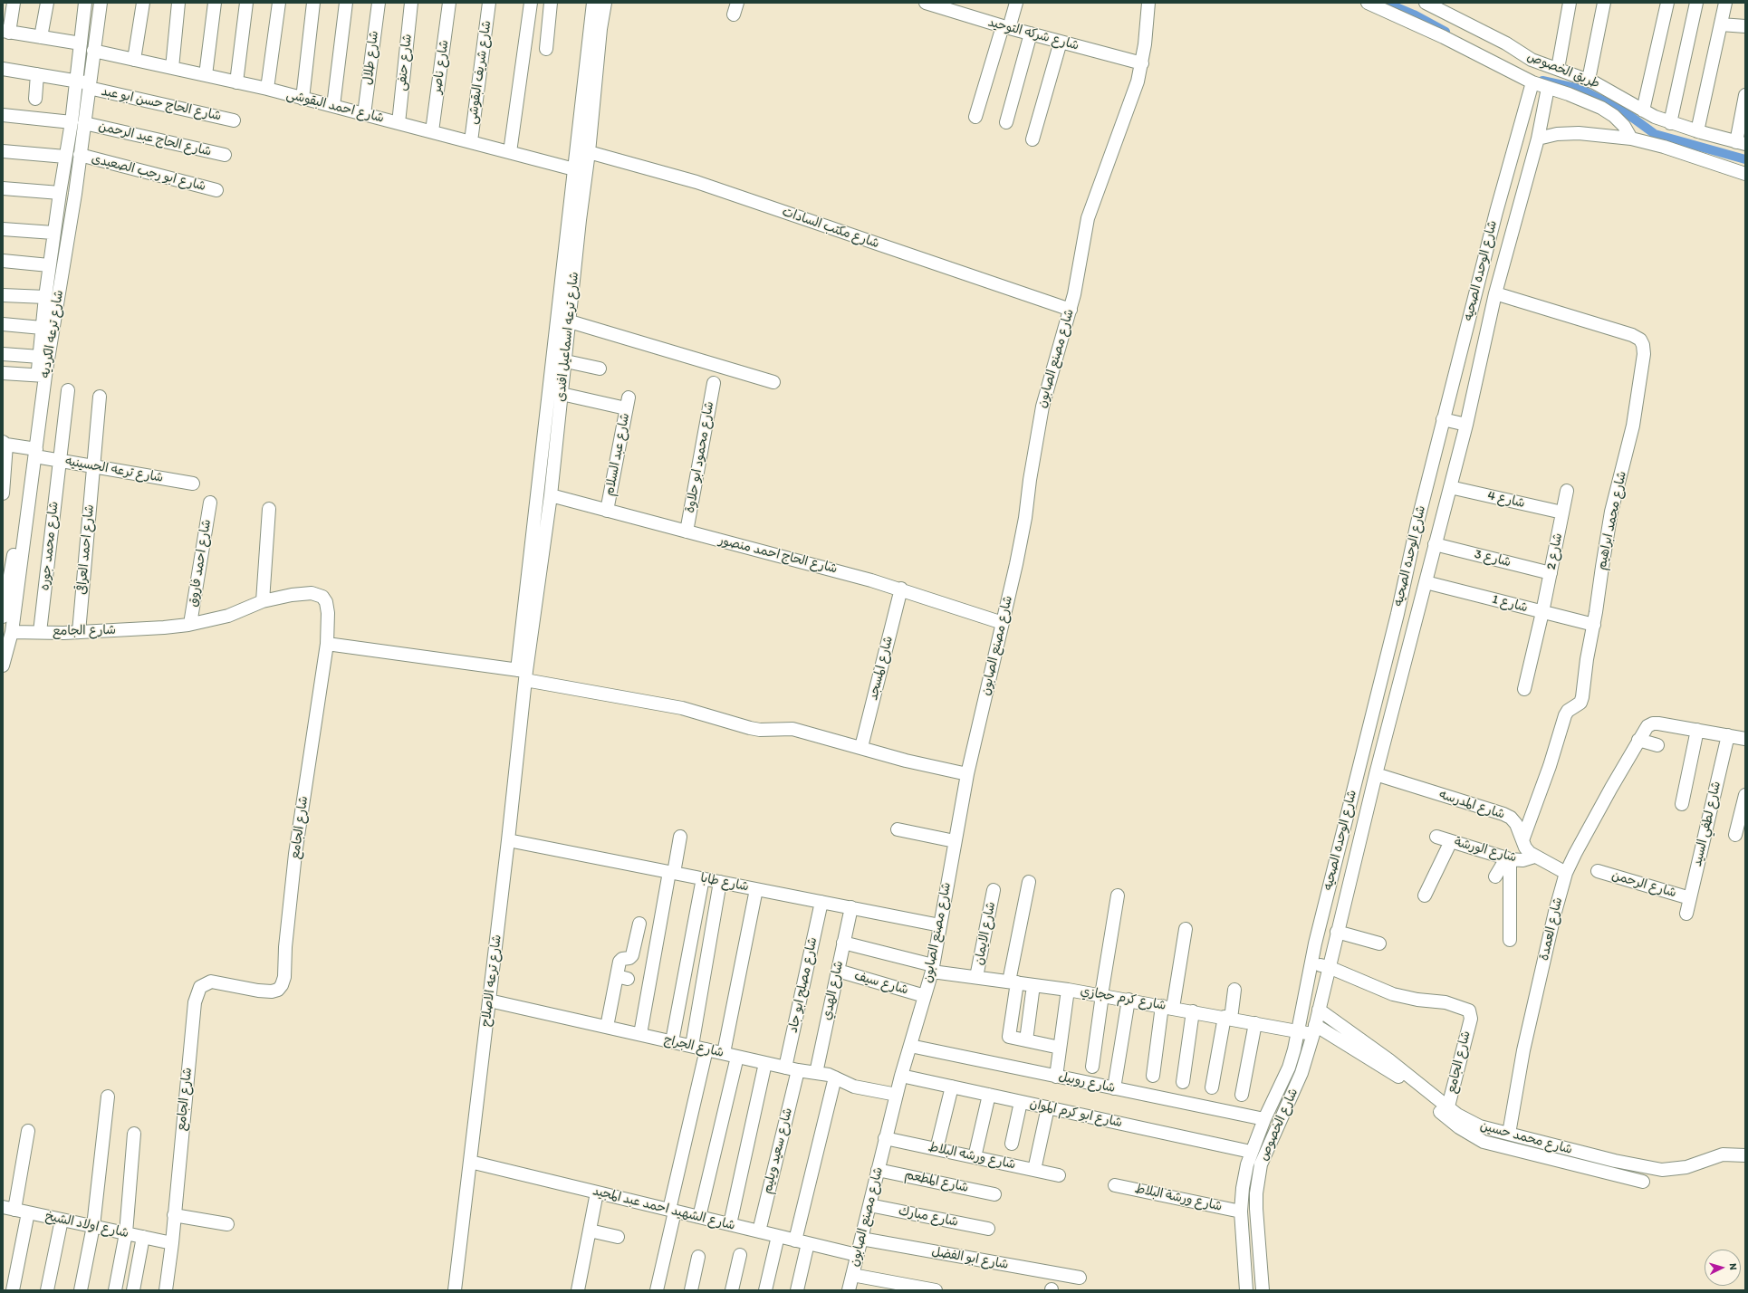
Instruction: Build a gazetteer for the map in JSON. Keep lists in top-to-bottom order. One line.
{"streets":{"street":["شارع شركه التوحيد","شارع طلال","شارع حنفى","شارع ناصر","طريق الخصوص","شارع شريف البقوشى","شارع الحاج حسن ابو عبد","شارع احمد البقوشى","شارع الحاج عبد الرحمن","شارع ابو رجب الصعيدى","شارع مكتب السادات","شارع الوحده الصحيه","شارع ترعه الكرديه","شارع ترعه اسماعيل افندى","شارع مصنع الصابون","شارع عبد السلام","شارع محمود ابو حلاوة","شارع ترعه الحسينيه","شارع 4","شارع محمد ابراهيم","شارع محمد جوره","شارع احمد العراقى","شارع 2","شارع الحاج احمد منصور","شارع 3","شارع احمد فاروق","شارع 1","شارع الجامع","شارع المسجد","شارع المدرسه","شارع لطفي السيد","شارع الورشة","شارع طابا","شارع الرحمن","شارع العمدة","شارع الايمان","شارع ترعه الاصلاح","شارع سيف","شارع مصلح ابو جاد","شارع الهدي","شارع كرم حجازي","شارع الجراج","شارع روبيل","شارع ابو كرم الموان","شارع الخصوص","شارع محمد حسين","شارع سعيد ويليم","شارع ورشه البلاط","شارع المطعم","شارع ورشة البلاط","شارع الشهيد احمد عبد المجيد","شارع مبارك","شارع اولاد الشيخ","شارع ابو الفضل"]},"crossings":[["شارع شركه التوحيد","شارع مصنع الصابون"],["شارع طلال","شارع احمد البقوشى"],["شارع حنفى","شارع احمد البقوشى"],["شارع ناصر","شارع احمد البقوشى"],["شارع شريف البقوشى","شارع احمد البقوشى"],["شارع الحاج حسن ابو عبد","شارع ترعه الكرديه"],["شارع احمد البقوشى","شارع ترعه الكرديه"],["شارع احمد البقوشى","شارع ترعه اسماعيل افندى"],["شارع الحاج عبد الرحمن","شارع ترعه الكرديه"],["شارع ابو رجب الصعيدى","شارع ترعه الكرديه"],["شارع مكتب السادات","شارع ترعه اسماعيل افندى"],["شارع مكتب السادات","شارع مصنع الصابون"],["شارع الوحده الصحيه","شارع 4"],["شارع الوحده الصحيه","شارع محمد ابراهيم"],["شارع الوحده الصحيه","شارع 3"],["شارع الوحده الصحيه","شارع 1"],["شارع الوحده الصحيه","شارع الجامع"],["شارع الوحده الصحيه","شارع المدرسه"],["شارع الوحده الصحيه","شارع كرم حجازي"],["شارع الوحده الصحيه","شارع الخصوص"],["شارع الوحده الصحيه","شارع محمد حسين"],["شارع ترعه الكرديه","شارع ترعه الحسينيه"],["شارع ترعه الكرديه","شارع الجامع"],["شارع ترعه اسماعيل افندى","شارع عبد السلام"],["شارع ترعه اسماعيل افندى","شارع الحاج احمد منصور"],["شارع ترعه اسماعيل افندى","شارع ترعه الاصلاح"],["شارع مصنع الصابون","شارع الحاج احمد منصور"],["شارع مصنع الصابون","شارع طابا"],["شارع مصنع الصابون","شارع سيف"],["شارع مصنع الصابون","شارع كرم حجازي"],["شارع مصنع الصابون","شارع الجراج"],["شارع مصنع الصابون","شارع روبيل"],["شارع مصنع الصابون","شارع ابو كرم الموان"],["شارع مصنع الصابون","شارع ورشه البلاط"],["شارع مصنع الصابون","شارع المطعم"],["شارع مصنع الصابون","شارع الشهيد احمد عبد المجيد"],["شارع مصنع الصابون","شارع مبارك"],["شارع مصنع الصابون","شارع ابو الفضل"],["شارع عبد السلام","شارع الحاج احمد منصور"],["شارع محمود ابو حلاوة","شارع الحاج احمد منصور"],["شارع ترعه الحسينيه","شارع محمد جوره"],["شارع ترعه الحسينيه","شارع احمد العراقى"],["شارع 4","شارع 2"],["شارع محمد ابراهيم","شارع 1"],["شارع محمد ابراهيم","شارع المدرسه"],["شارع محمد جوره","شارع الجامع"],["شارع احمد العراقى","شارع الجامع"],["شارع 2","شارع 3"],["شارع 2","شارع 1"],["شارع الحاج احمد منصور","شارع المسجد"],["شارع احمد فاروق","شارع الجامع"],["شارع الجامع","شارع محمد حسين"],["شارع الجامع","شارع اولاد الشيخ"],["شارع المدرسه","شارع الورشة"],["شارع المدرسه","شارع العمدة"],["شارع لطفي السيد","شارع الرحمن"],["شارع طابا","شارع ترعه الاصلاح"],["شارع طابا","شارع مصلح ابو جاد"],["شارع طابا","شارع الهدي"],["شارع العمدة","شارع محمد حسين"],["شارع الايمان","شارع كرم حجازي"],["شارع ترعه الاصلاح","شارع الجراج"],["شارع ترعه الاصلاح","شارع الشهيد احمد عبد المجيد"],["شارع سيف","شارع الهدي"],["شارع مصلح ابو جاد","شارع الجراج"],["شارع مصلح ابو جاد","شارع سعيد ويليم"],["شارع الهدي","شارع كرم حجازي"],["شارع الهدي","شارع الجراج"],["شارع كرم حجازي","شارع الخصوص"],["شارع كرم حجازي","شارع محمد حسين"],["شارع الجراج","شارع سعيد ويليم"],["شارع روبيل","شارع الخصوص"],["شارع ابو كرم الموان","شارع الخصوص"],["شارع الخصوص","شارع محمد حسين"],["شارع الخصوص","شارع ورشة البلاط"],["شارع سعيد ويليم","شارع الشهيد احمد عبد المجيد"]],"north":"right"}
